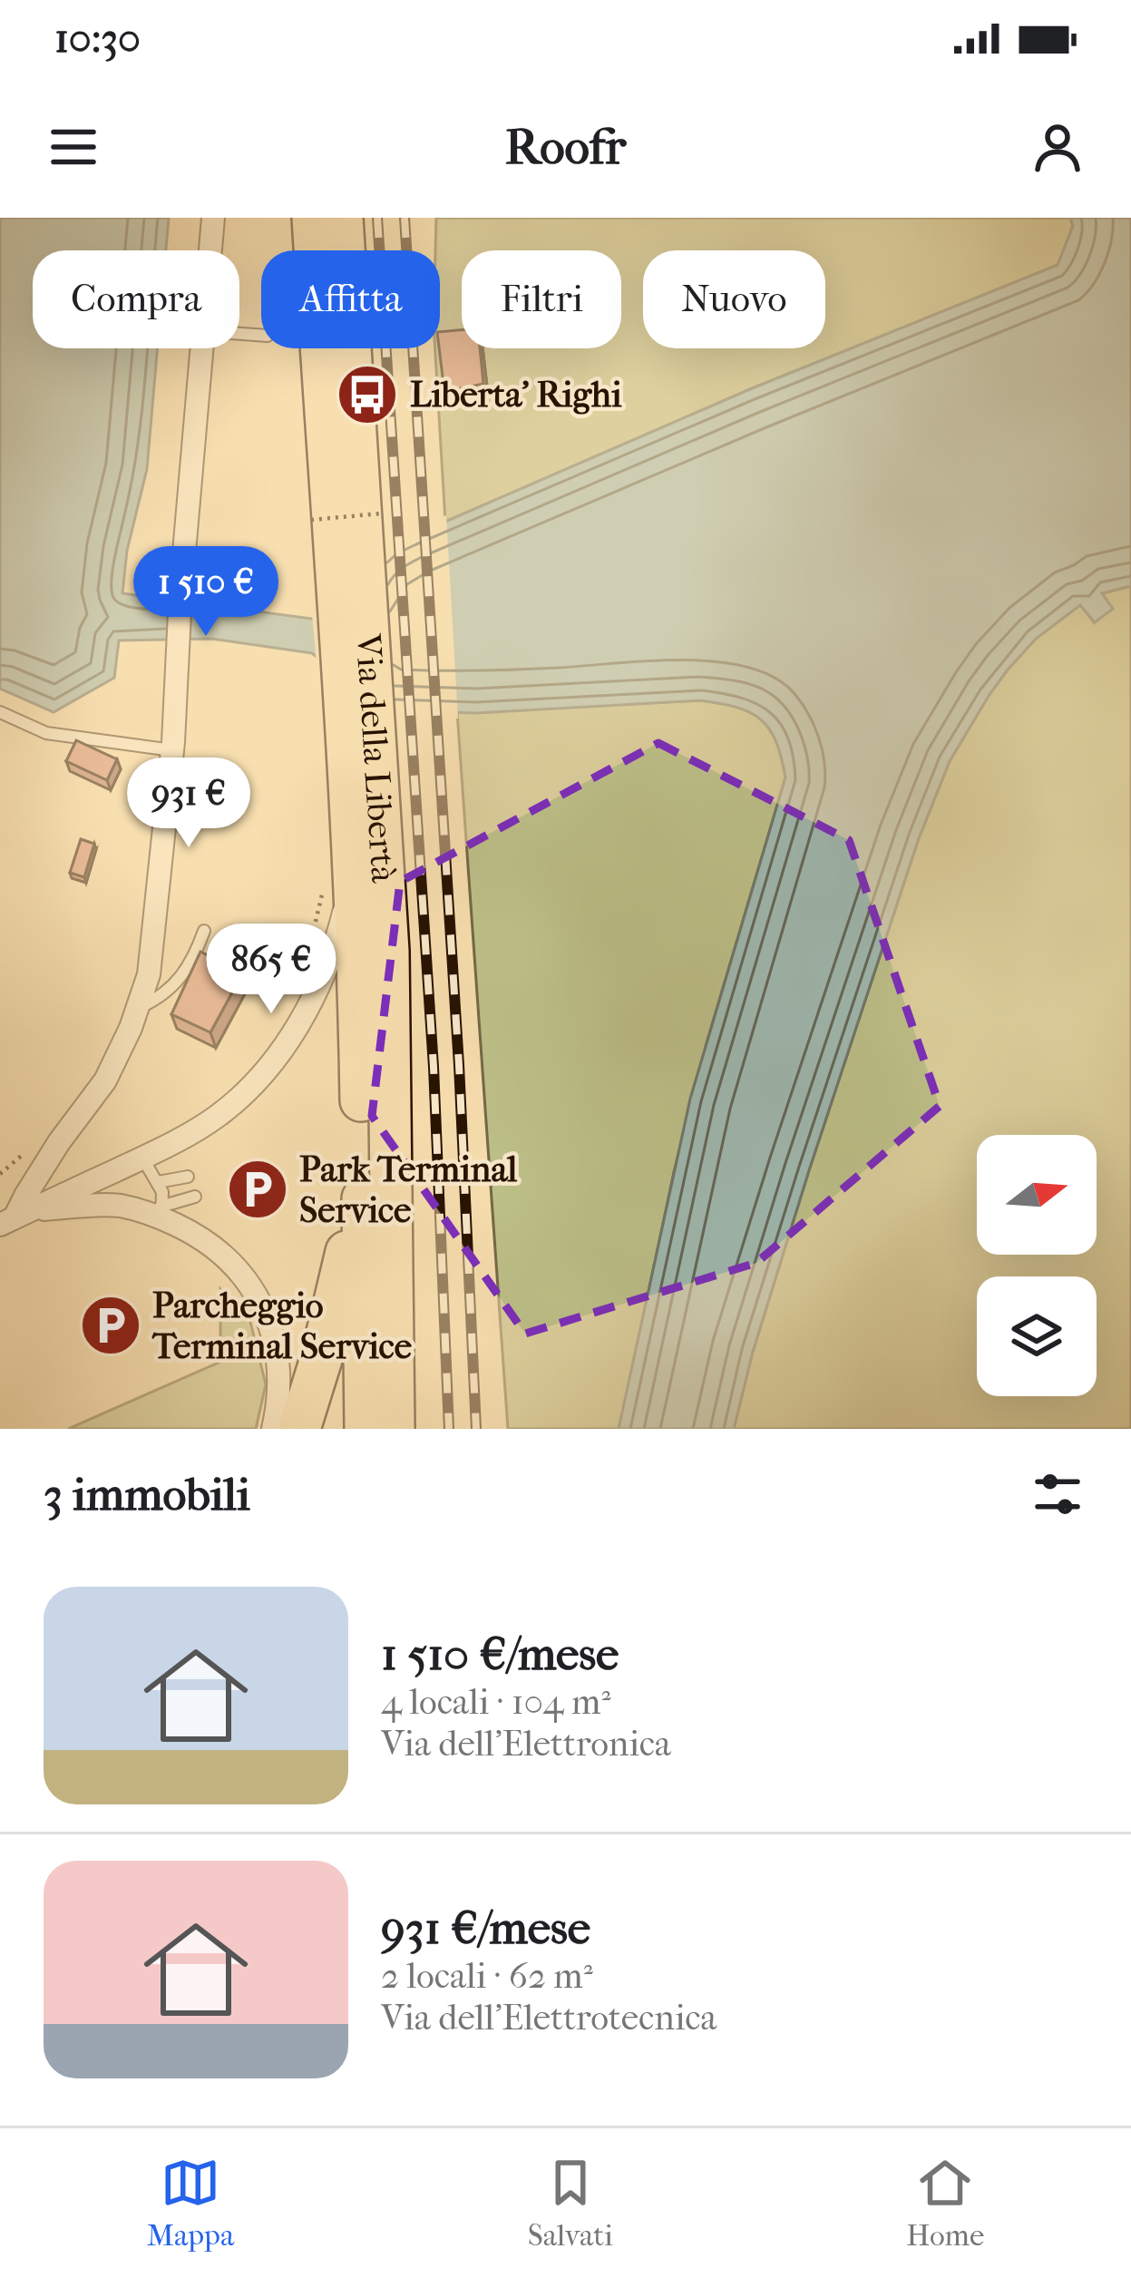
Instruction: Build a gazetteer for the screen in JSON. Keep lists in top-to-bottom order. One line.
{"streets":{"highway":["Via della Libertà"]},"places":{"bus stop":["Liberta' Righi"],"parking":["Park Terminal Service","Parcheggio Terminal Service"]},"north":"right","page":{"status":"10:30","header":"Roofr","chip":["Compra","Affitta","Filtri","Nuovo"],"price":["1 510 €","931 €","865 €"],"heading":"3 immobili","list":[{"name":"1 510 €/mese","note":"4 locali · 104 m² · Via dell'Elettronica"},{"name":"931 €/mese","note":"2 locali · 62 m² · Via dell'Elettrotecnica"}],"tabs":["Mappa","Salvati","Home"]}}
